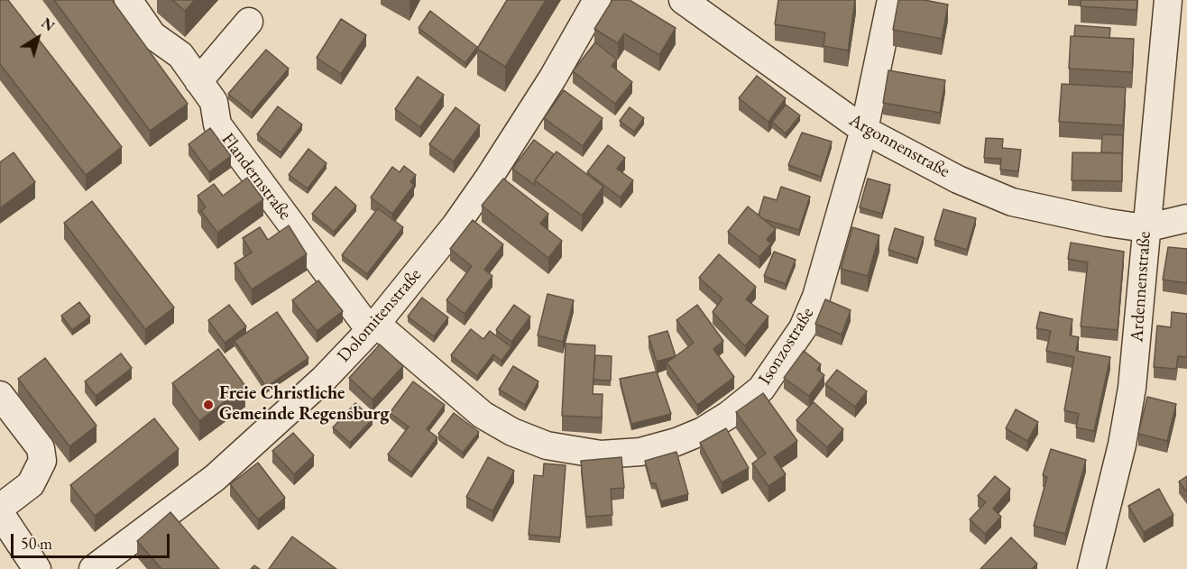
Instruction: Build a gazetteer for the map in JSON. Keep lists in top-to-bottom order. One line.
{"streets":{"street":["Argonnenstraße","Flandernstraße","Ardennenstraße","Dolomitenstraße","Isonzostraße"]},"crossings":[["Argonnenstraße","Ardennenstraße"],["Argonnenstraße","Isonzostraße"],["Flandernstraße","Dolomitenstraße"],["Flandernstraße","Isonzostraße"],["Dolomitenstraße","Isonzostraße"]],"places":["Freie Christliche Gemeinde Regensburg"],"scale_bar":"50 m","north":"top right"}
